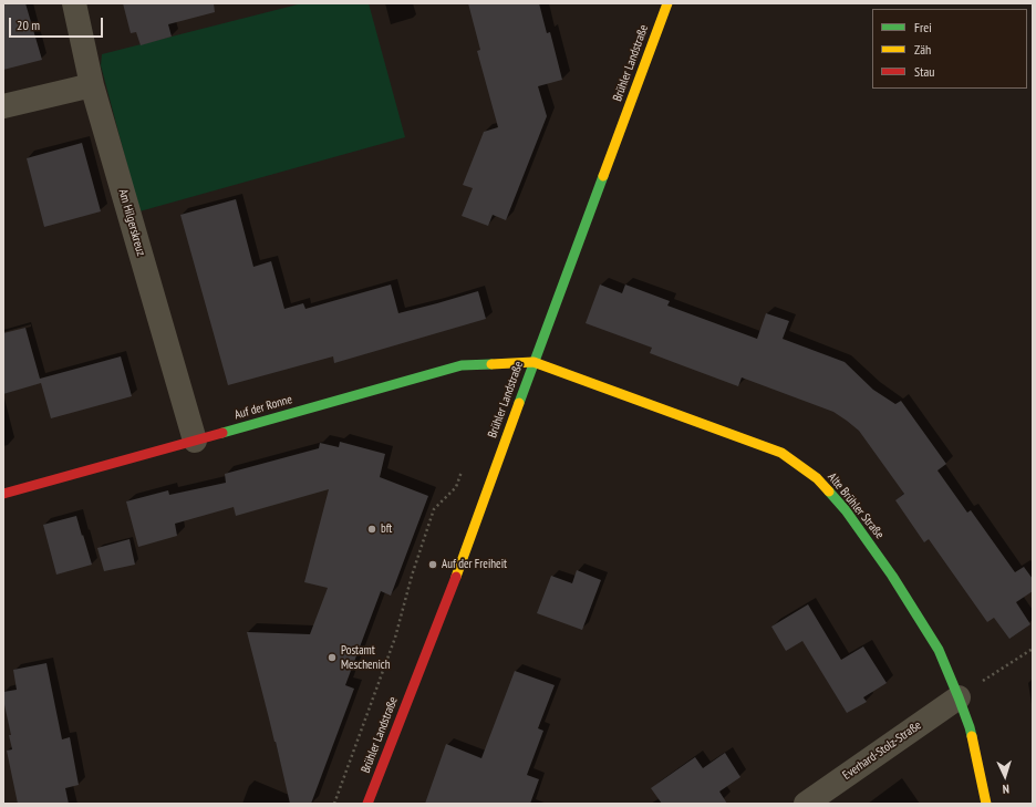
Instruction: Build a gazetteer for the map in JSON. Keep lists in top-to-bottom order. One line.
{"streets":{"street":["Brühler Landstraße","Am Hilgerskreuz","Auf der Ronne","Alte Brühler Straße","Everhard-Stolz-Straße"]},"crossings":[["Brühler Landstraße","Auf der Ronne"],["Brühler Landstraße","Alte Brühler Straße"],["Am Hilgerskreuz","Auf der Ronne"],["Auf der Ronne","Alte Brühler Straße"],["Alte Brühler Straße","Everhard-Stolz-Straße"]],"places":["bft","Auf der Freiheit","Postamt Meschenich"],"legend":["Frei","Zäh","Stau"],"scale_bar":"20 m","north":"bottom"}
